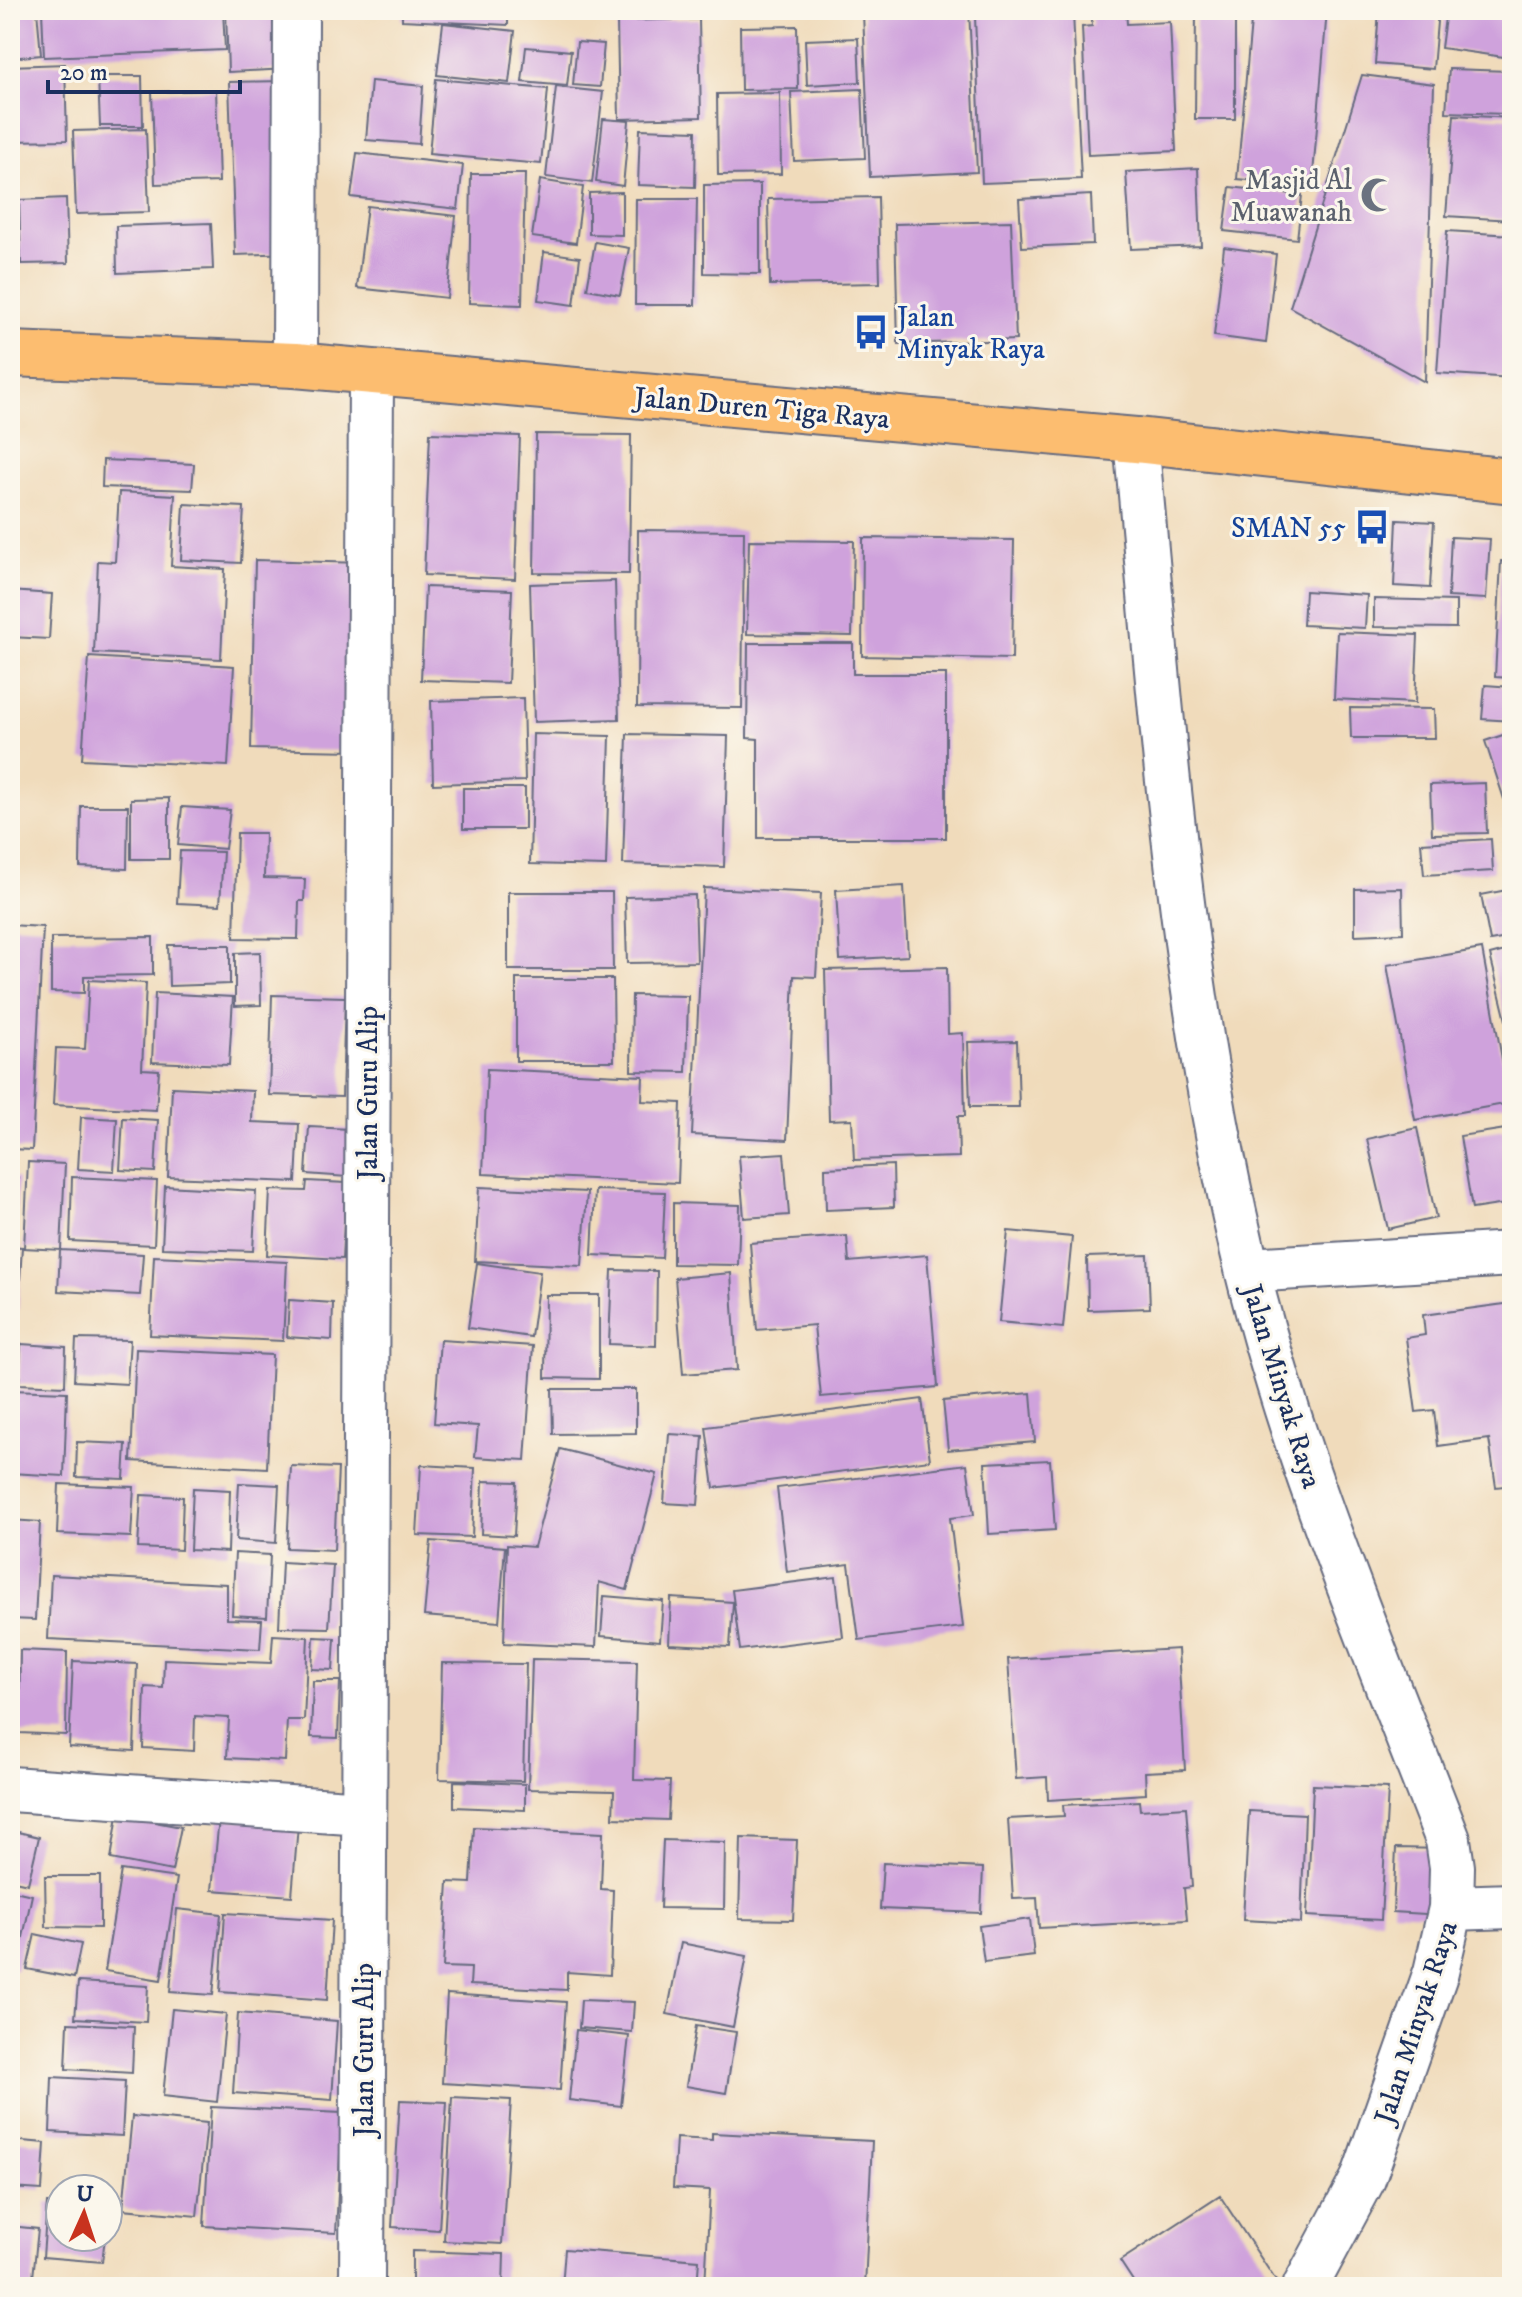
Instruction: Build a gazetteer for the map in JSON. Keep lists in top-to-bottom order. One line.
{"streets":{"main road":["Jalan Duren Tiga Raya"],"street":["Jalan Guru Alip","Jalan Minyak Raya"]},"crossings":[["Jalan Duren Tiga Raya","Jalan Guru Alip"],["Jalan Duren Tiga Raya","Jalan Minyak Raya"]],"places":{"mosque":["Masjid Al Muawanah"],"bus stop":["Jalan Minyak Raya","SMAN 55"]},"scale_bar":"20 m","north":"top"}
